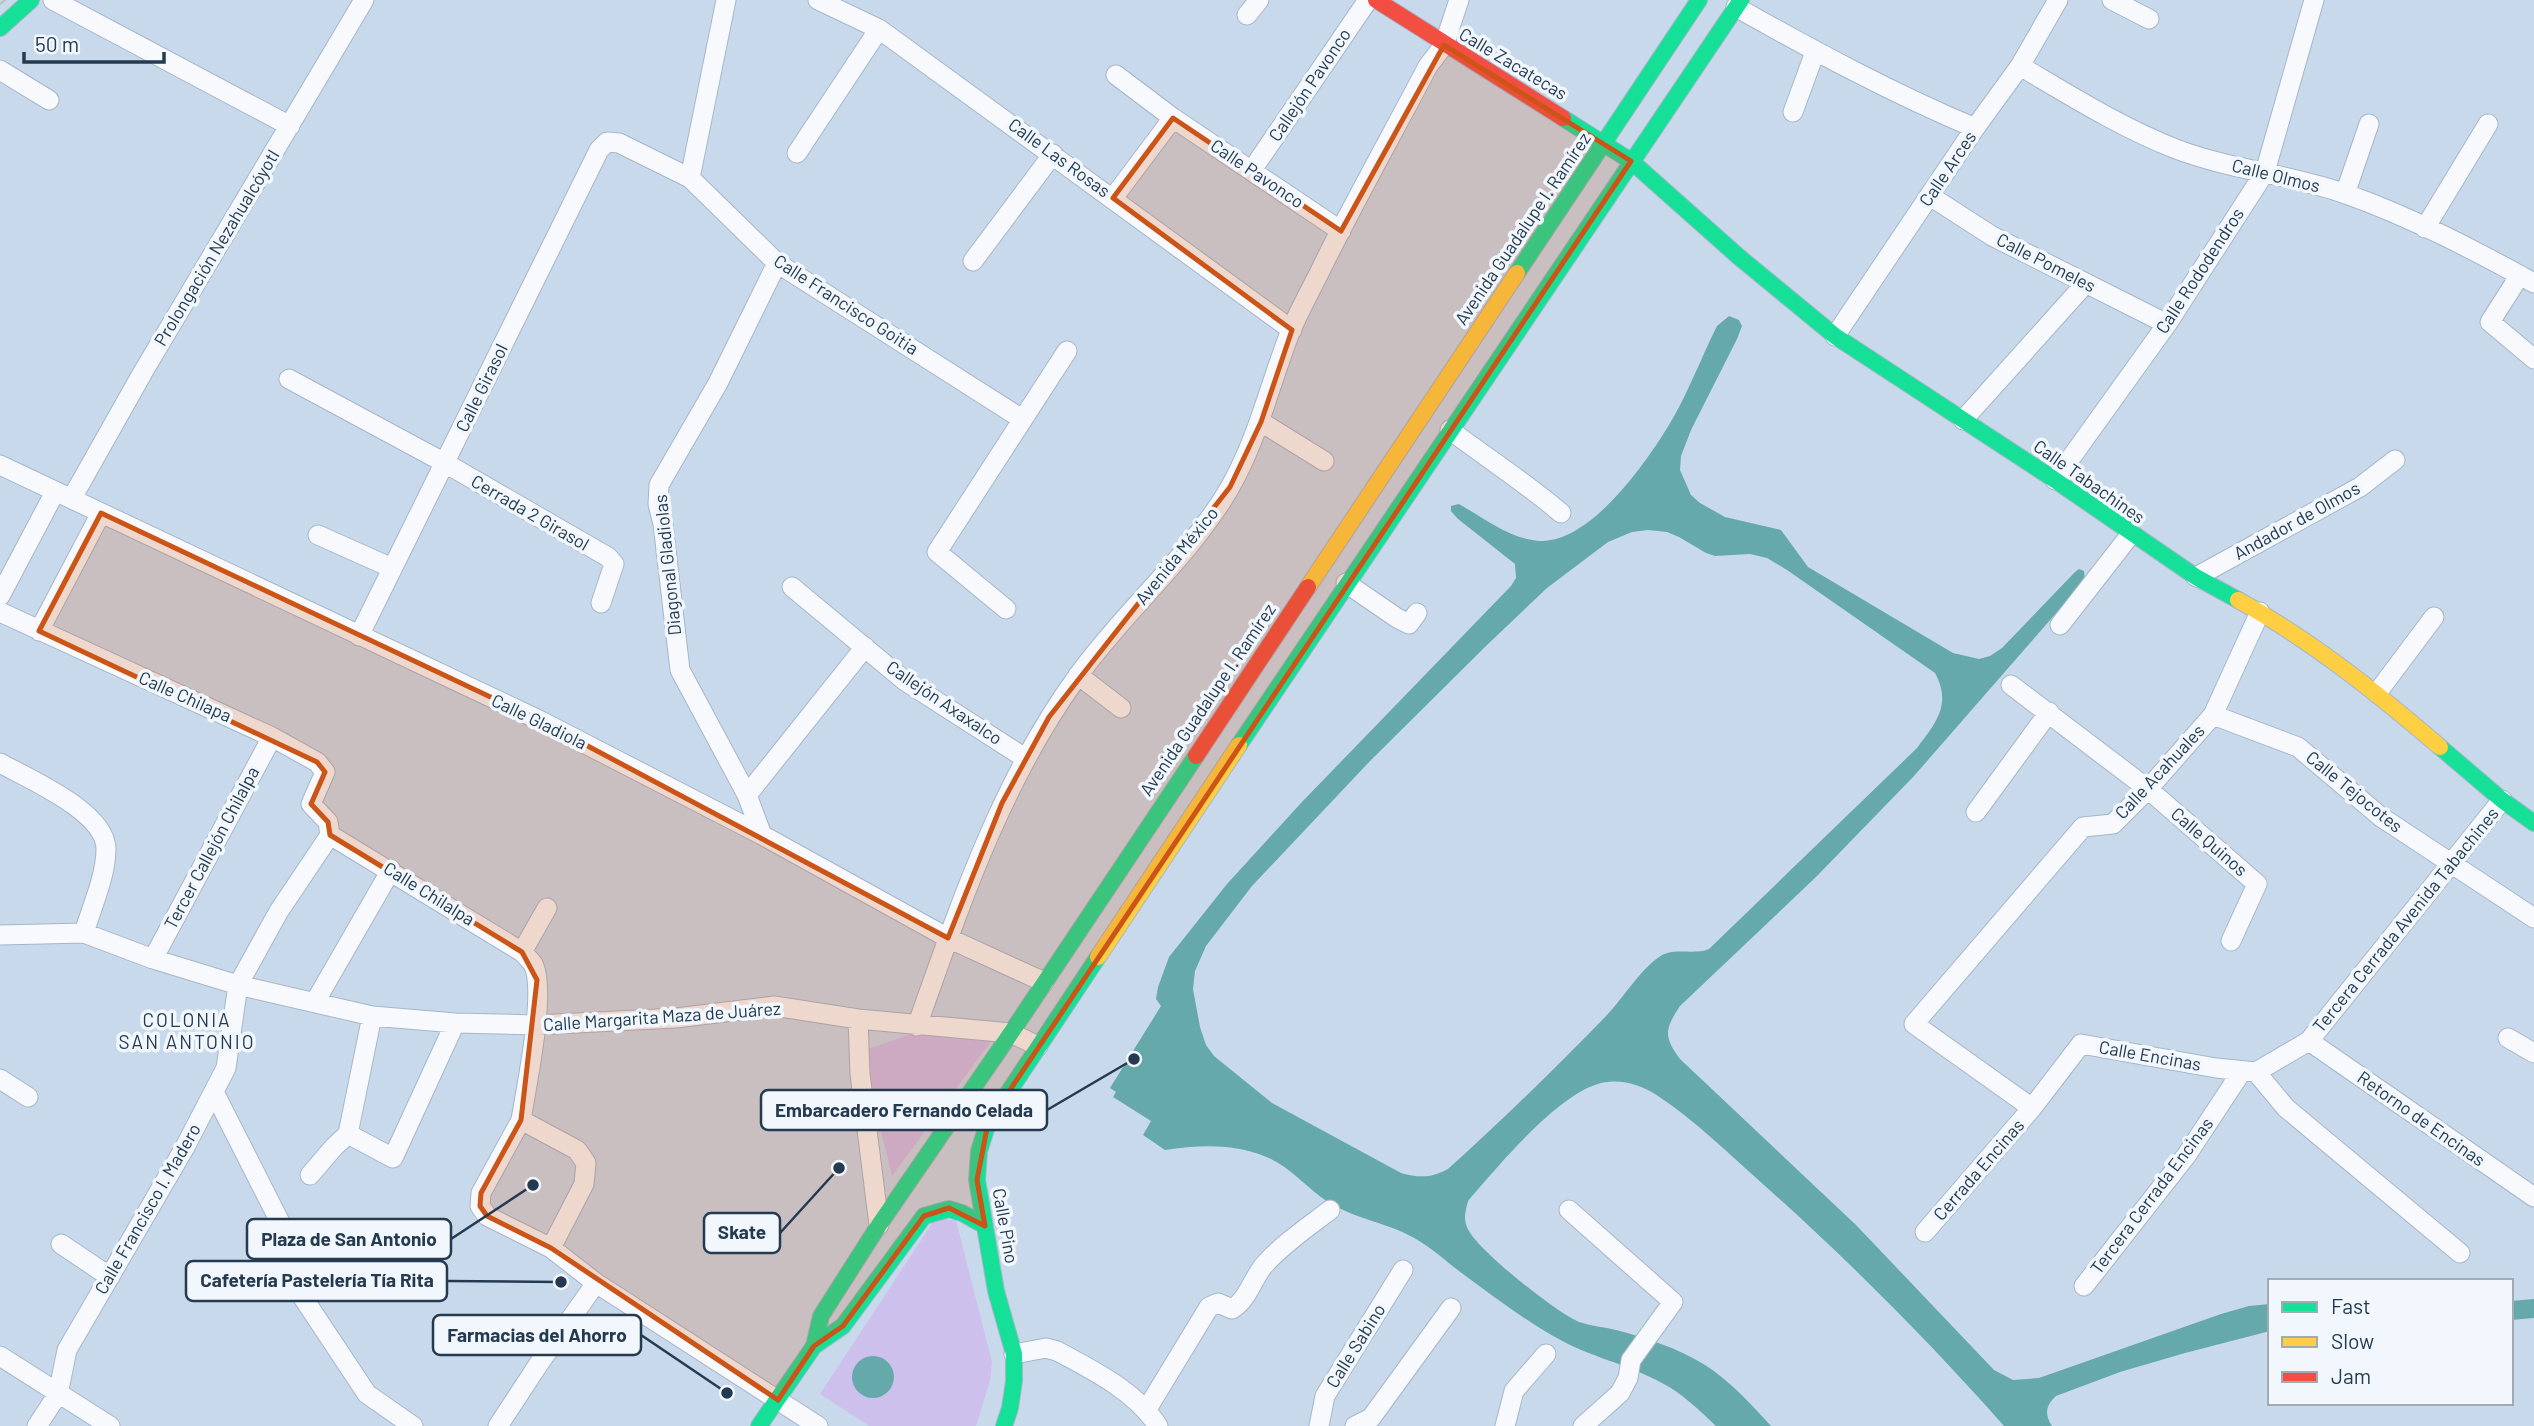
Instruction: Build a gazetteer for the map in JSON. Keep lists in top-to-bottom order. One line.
{"streets":{"street":["Calle Zacatecas","Callejón Pavonco","Calle Las Rosas","Calle Arces","Calle Pavonco","Calle Olmos","Avenida Guadalupe I. Ramírez","Prolongación Nezahualcóyotl","Calle Pomeles","Calle Rododendros","Calle Francisco Goitia","Calle Girasol","Calle Tabachines","Cerrada 2 Girasol","Andador de Olmos","Avenida México","Diagonal Gladiolas","Calle Chilapa","Callejón Axaxalco","Calle Gladiola","Calle Acahuales","Calle Tejocotes","Calle Quinos","Tercer Callejón Chilalpa","Calle Chilalpa","Tercera Cerrada Avenida Tabachines","Calle Margarita Maza de Juárez","Calle Encinas","Retorno de Encinas","Cerrada Encinas","Tercera Cerrada Encinas","Calle Francisco I. Madero","Calle Pino","Calle Sabino"]},"crossings":[["Calle Zacatecas","Avenida Guadalupe I. Ramírez"],["Calle Zacatecas","Calle Tabachines"],["Calle Zacatecas","Avenida México"],["Callejón Pavonco","Calle Pavonco"],["Calle Las Rosas","Avenida México"],["Calle Arces","Calle Olmos"],["Calle Arces","Calle Pomeles"],["Calle Arces","Calle Tabachines"],["Calle Pavonco","Avenida México"],["Calle Olmos","Calle Rododendros"],["Avenida Guadalupe I. Ramírez","Calle Gladiola"],["Avenida Guadalupe I. Ramírez","Calle Margarita Maza de Juárez"],["Prolongación Nezahualcóyotl","Calle Gladiola"],["Calle Pomeles","Calle Rododendros"],["Calle Rododendros","Calle Tabachines"],["Calle Francisco Goitia","Calle Girasol"],["Calle Francisco Goitia","Diagonal Gladiolas"],["Calle Girasol","Cerrada 2 Girasol"],["Calle Girasol","Calle Gladiola"],["Calle Tabachines","Andador de Olmos"],["Calle Tabachines","Calle Acahuales"],["Calle Tabachines","Tercera Cerrada Avenida Tabachines"],["Avenida México","Callejón Axaxalco"],["Avenida México","Calle Gladiola"],["Avenida México","Calle Margarita Maza de Juárez"],["Diagonal Gladiolas","Calle Gladiola"],["Calle Chilapa","Tercer Callejón Chilalpa"],["Calle Chilapa","Calle Chilalpa"],["Calle Acahuales","Calle Tejocotes"],["Calle Acahuales","Calle Quinos"],["Calle Acahuales","Calle Encinas"],["Calle Acahuales","Cerrada Encinas"],["Calle Tejocotes","Tercera Cerrada Avenida Tabachines"],["Tercer Callejón Chilalpa","Calle Margarita Maza de Juárez"],["Calle Chilalpa","Calle Francisco I. Madero"],["Tercera Cerrada Avenida Tabachines","Retorno de Encinas"],["Calle Margarita Maza de Juárez","Calle Francisco I. Madero"],["Calle Margarita Maza de Juárez","Calle Pino"],["Calle Encinas","Cerrada Encinas"],["Calle Encinas","Tercera Cerrada Encinas"]],"districts":["COLONIA SAN ANTONIO"],"places":["Embarcadero Fernando Celada","Skate","Plaza de San Antonio","Cafetería Pastelería Tía Rita","Farmacias del Ahorro"],"legend":["Fast","Slow","Jam"],"scale_bar":"50 m"}
